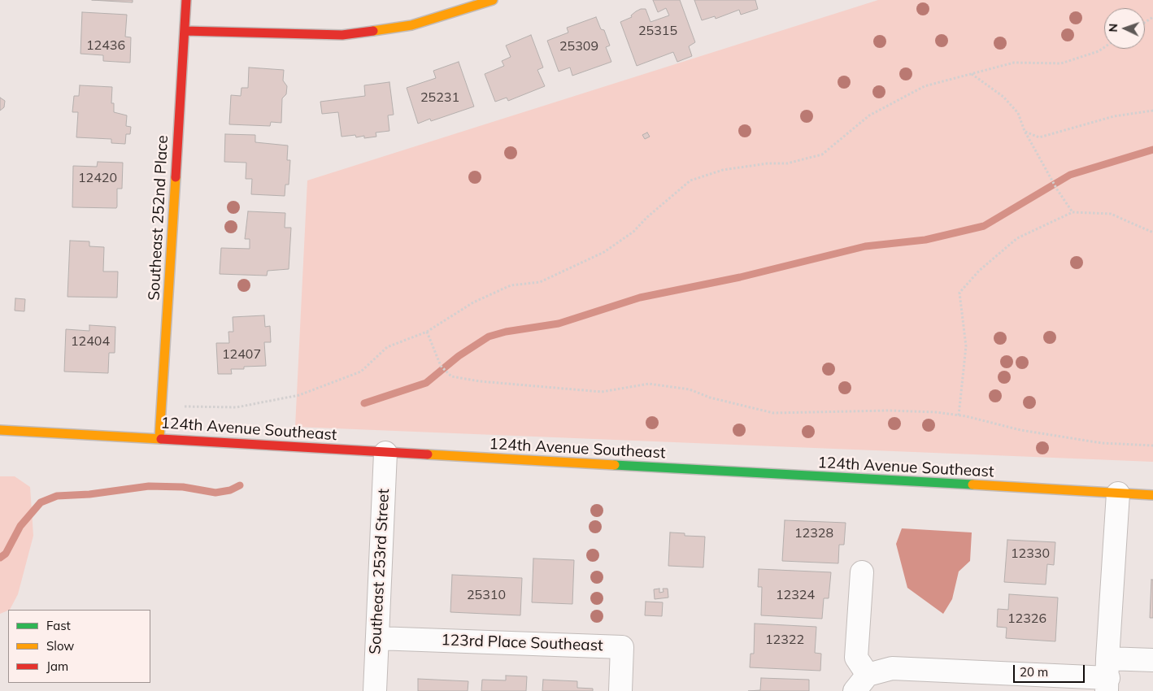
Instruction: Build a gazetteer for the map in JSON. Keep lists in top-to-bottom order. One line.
{"streets":{"street":["Southeast 252nd Place","124th Avenue Southeast","Southeast 253rd Street","123rd Place Southeast"]},"crossings":[["Southeast 252nd Place","124th Avenue Southeast"],["124th Avenue Southeast","Southeast 253rd Street"],["Southeast 253rd Street","123rd Place Southeast"]],"house_numbers":["25315","12436","25309","25231","12420","12404","12407","12328","12330","25310","12324","12326","12322"],"legend":["Fast","Slow","Jam"],"scale_bar":"20 m","north":"left"}
